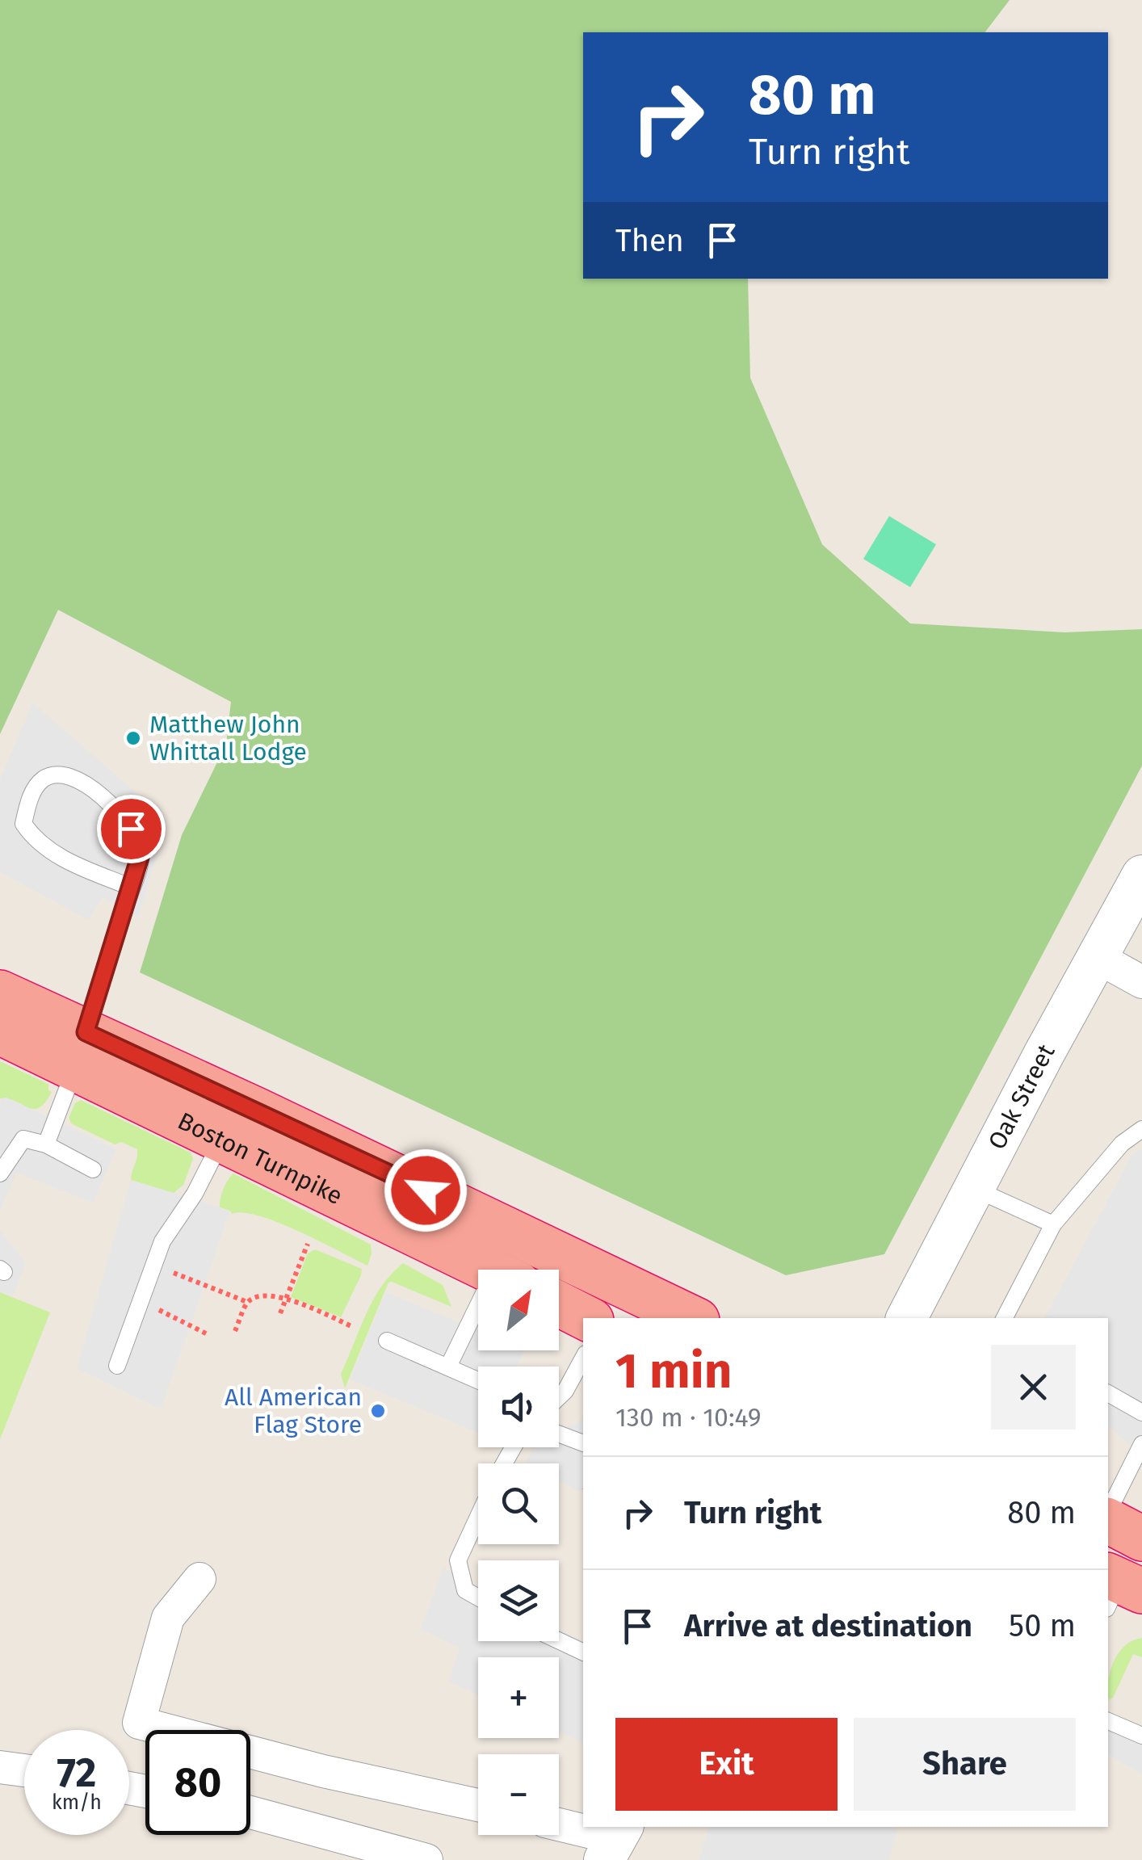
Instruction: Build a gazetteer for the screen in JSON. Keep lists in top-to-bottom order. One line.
{"streets":{"highway":["Boston Turnpike"],"street":["Oak Street"]},"places":["Matthew John Whittall Lodge","All American Flag Store"],"north":"top right","page":{"turn":["80 m","Turn right"],"then":"Then","map_buttons":["+","−"],"heading":["1 min","130 m · 10:49"],"list":[{"name":"Turn right","value":"80 m"},{"name":"Arrive at destination","value":"50 m"}],"buttons":["Exit","Share"],"speed":"72 km/h","limit":"80"}}
